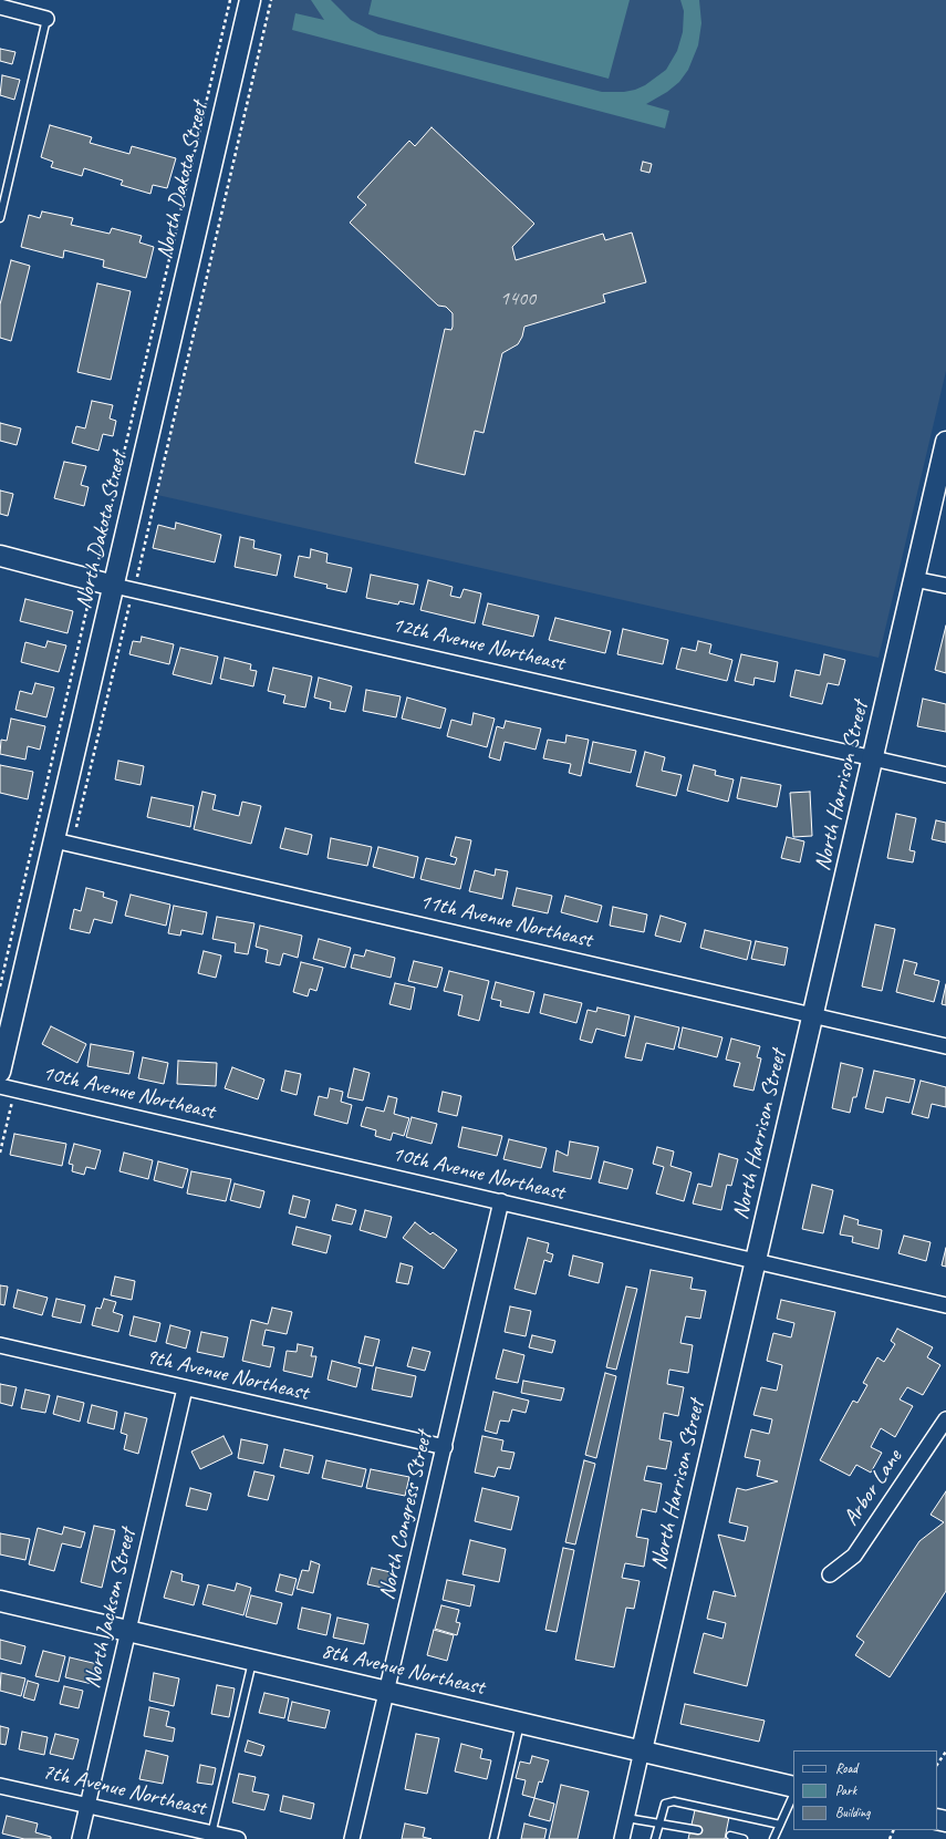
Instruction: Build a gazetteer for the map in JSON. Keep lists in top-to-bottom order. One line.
{"streets":{"street":["North Dakota Street","12th Avenue Northeast","North Harrison Street","11th Avenue Northeast","10th Avenue Northeast","9th Avenue Northeast","Arbor Lane","North Congress Street","North Jackson Street","8th Avenue Northeast","7th Avenue Northeast"]},"crossings":[["North Dakota Street","12th Avenue Northeast"],["North Dakota Street","11th Avenue Northeast"],["12th Avenue Northeast","North Harrison Street"],["North Harrison Street","11th Avenue Northeast"],["North Harrison Street","10th Avenue Northeast"],["North Harrison Street","8th Avenue Northeast"],["10th Avenue Northeast","North Congress Street"],["9th Avenue Northeast","North Congress Street"],["9th Avenue Northeast","North Jackson Street"],["North Congress Street","8th Avenue Northeast"],["North Jackson Street","8th Avenue Northeast"],["North Jackson Street","7th Avenue Northeast"]],"house_numbers":["1400"],"legend":["Road","Park","Building"]}
